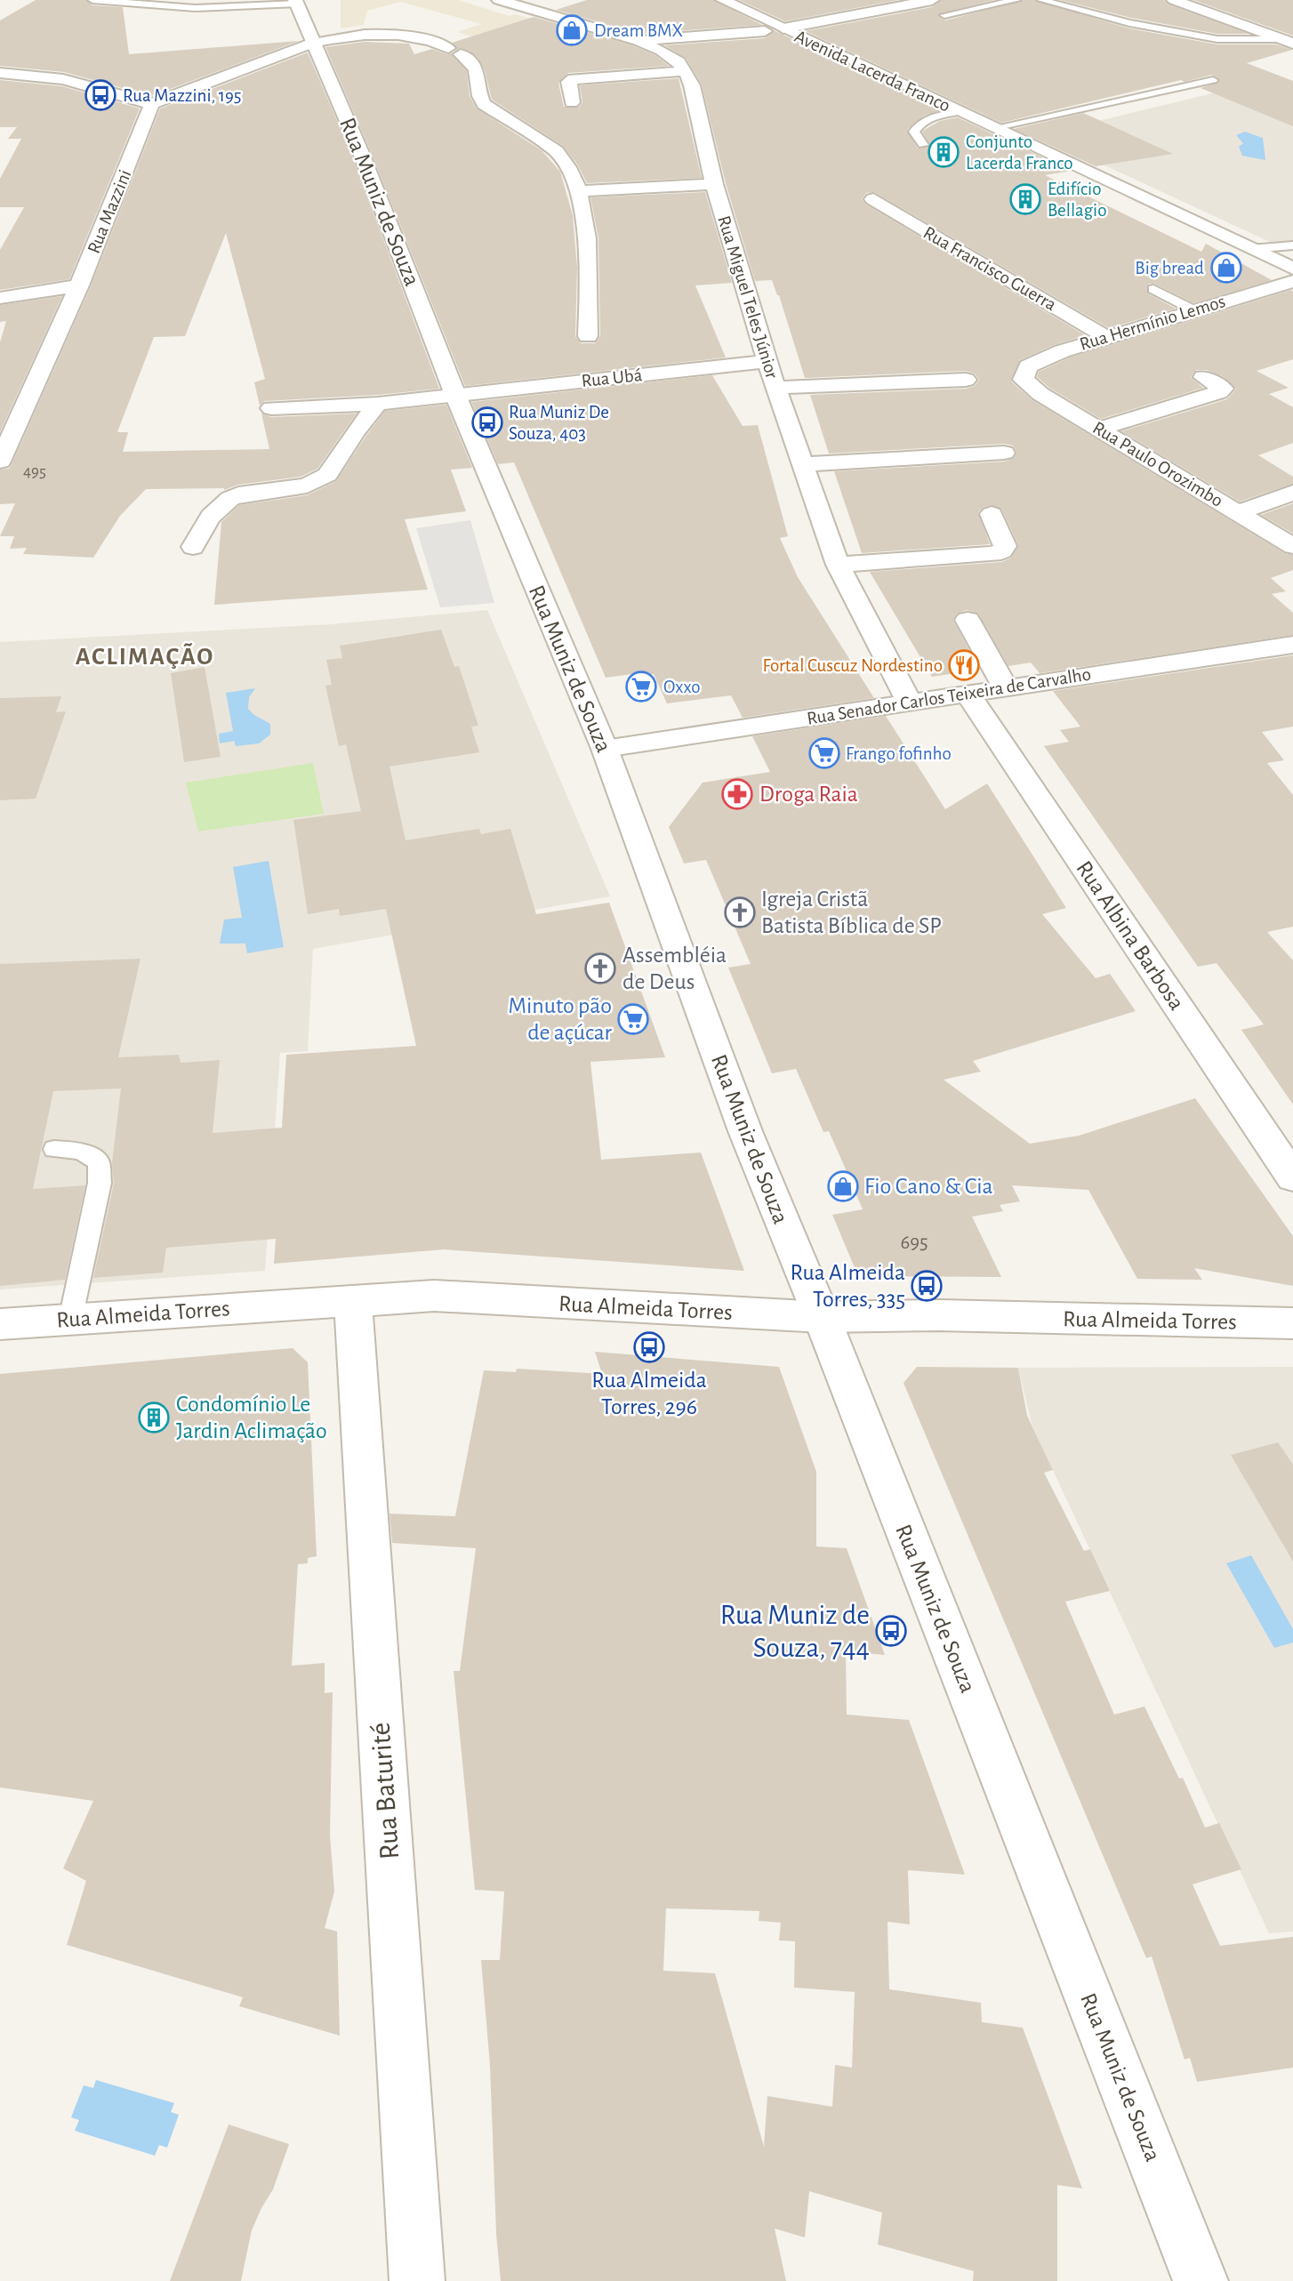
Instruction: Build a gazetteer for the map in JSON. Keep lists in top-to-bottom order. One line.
{"streets":{"street":["Avenida Lacerda Franco","Rua Muniz de Souza","Rua Mazzini","Rua Francisco Guerra","Rua Miguel Teles Júnior","Rua Hermínio Lemos","Rua Ubá","Rua Paulo Orozimbo","Rua Senador Carlos Teixeira de Carvalho","Rua Albina Barbosa","Rua Almeida Torres","Rua Baturité"]},"crossings":[["Rua Muniz de Souza","Rua Ubá"],["Rua Muniz de Souza","Rua Senador Carlos Teixeira de Carvalho"],["Rua Muniz de Souza","Rua Almeida Torres"],["Rua Francisco Guerra","Rua Hermínio Lemos"],["Rua Miguel Teles Júnior","Rua Ubá"],["Rua Miguel Teles Júnior","Rua Senador Carlos Teixeira de Carvalho"],["Rua Hermínio Lemos","Rua Paulo Orozimbo"],["Rua Senador Carlos Teixeira de Carvalho","Rua Albina Barbosa"],["Rua Almeida Torres","Rua Baturité"]],"districts":["ACLIMAÇÃO"],"places":{"shop":["Dream BMX","Big bread","Fio Cano & Cia"],"bus stop":["Rua Mazzini, 195","Rua Muniz De Souza, 403","Rua Almeida Torres, 335","Rua Almeida Torres, 296","Rua Muniz de Souza, 744"],"building":["Conjunto Lacerda Franco","Edifício Bellagio","Condomínio Le Jardin Aclimação"],"restaurant":["Fortal Cuscuz Nordestino"],"supermarket":["Oxxo","Frango fofinho","Minuto pão de açúcar"],"pharmacy":["Droga Raia"],"church":["Igreja Cristã Batista Bíblica de SP","Assembléia de Deus"]},"house_numbers":["495","695"]}
